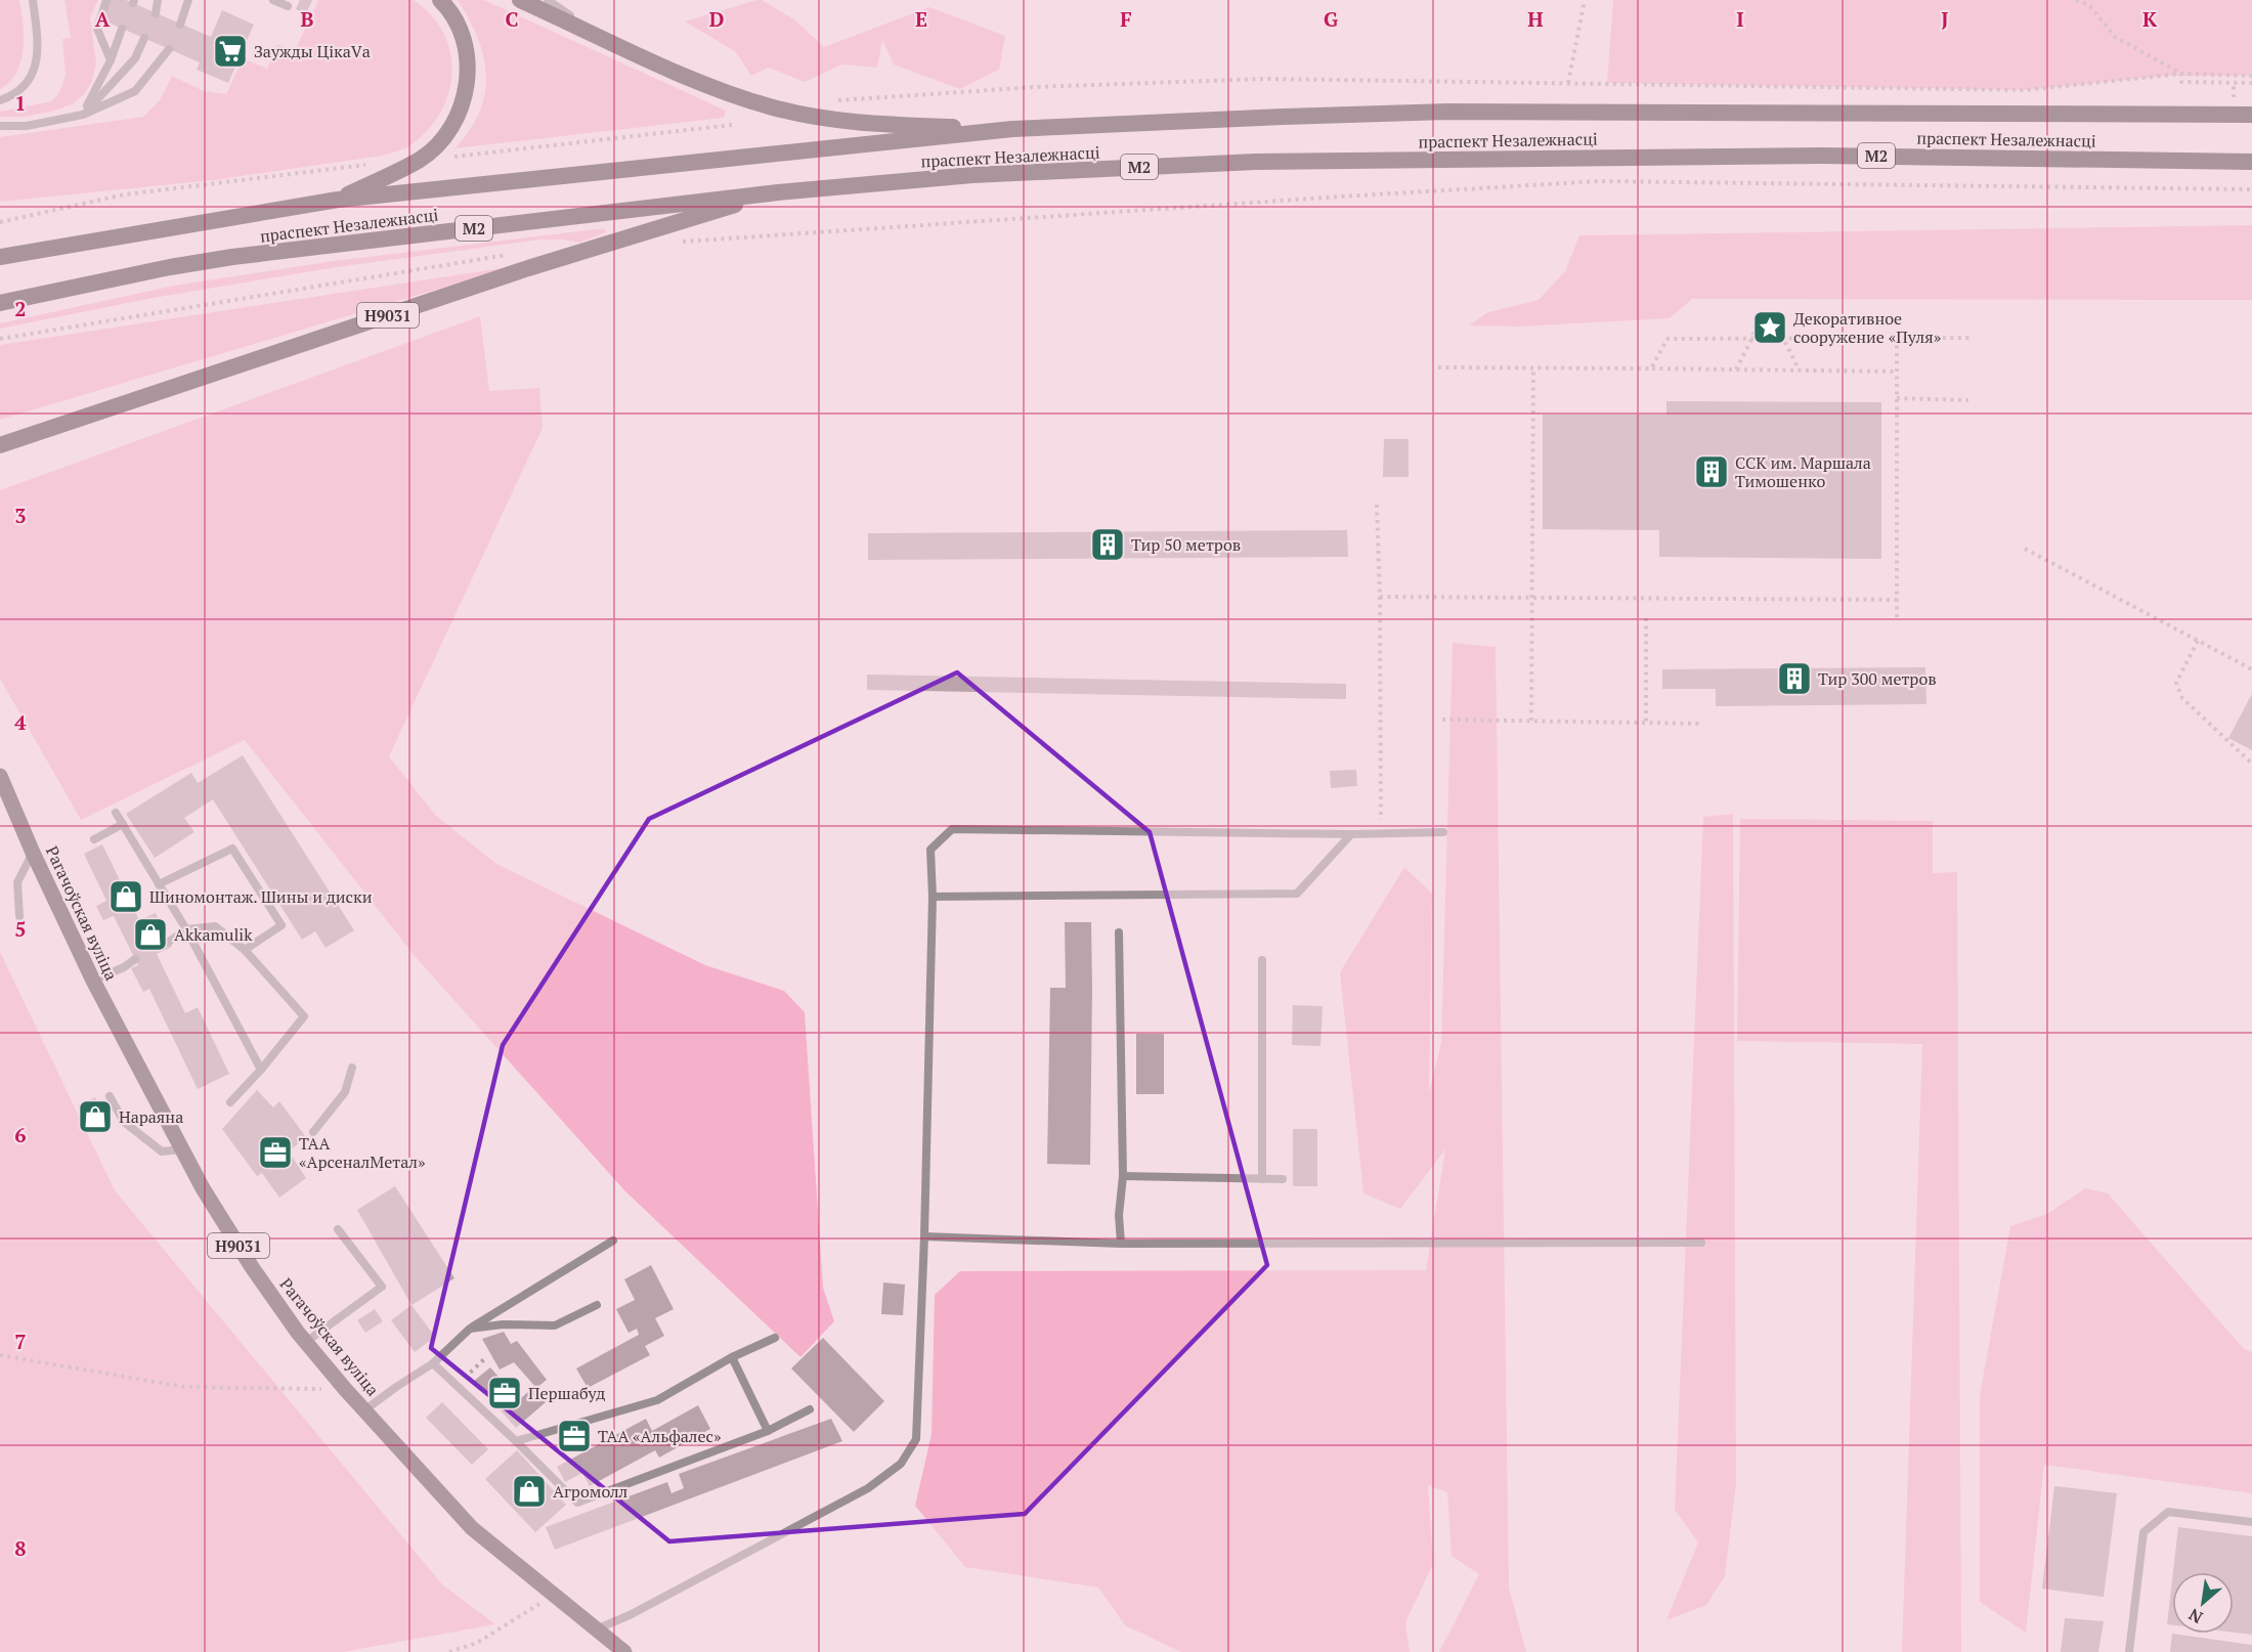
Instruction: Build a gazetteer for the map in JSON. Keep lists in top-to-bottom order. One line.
{"streets":{"highway":["праспект Незалежнасці","М2","Н9031"],"main road":["Рагачоўская вуліца"]},"crossings":[["праспект Незалежнасці","Н9031"]],"places":{"supermarket":["Заужды ЦікаVа"],"place":["Декоративное сооружение «Пуля»"],"building":["ССК им. Маршала Тимошенко","Тир 50 метров","Тир 300 метров"],"shop":["Шиномонтаж. Шины и диски","Akkamulik","Нараяна","Агромолл"],"office":["ТАА «АрсеналМетал»","Першабуд","ТАА «Альфалес»"]},"north":"bottom left","grid":{"columns":["A","B","C","D","E","F","G","H","I","J","K"],"rows":["1","2","3","4","5","6","7","8"]}}
